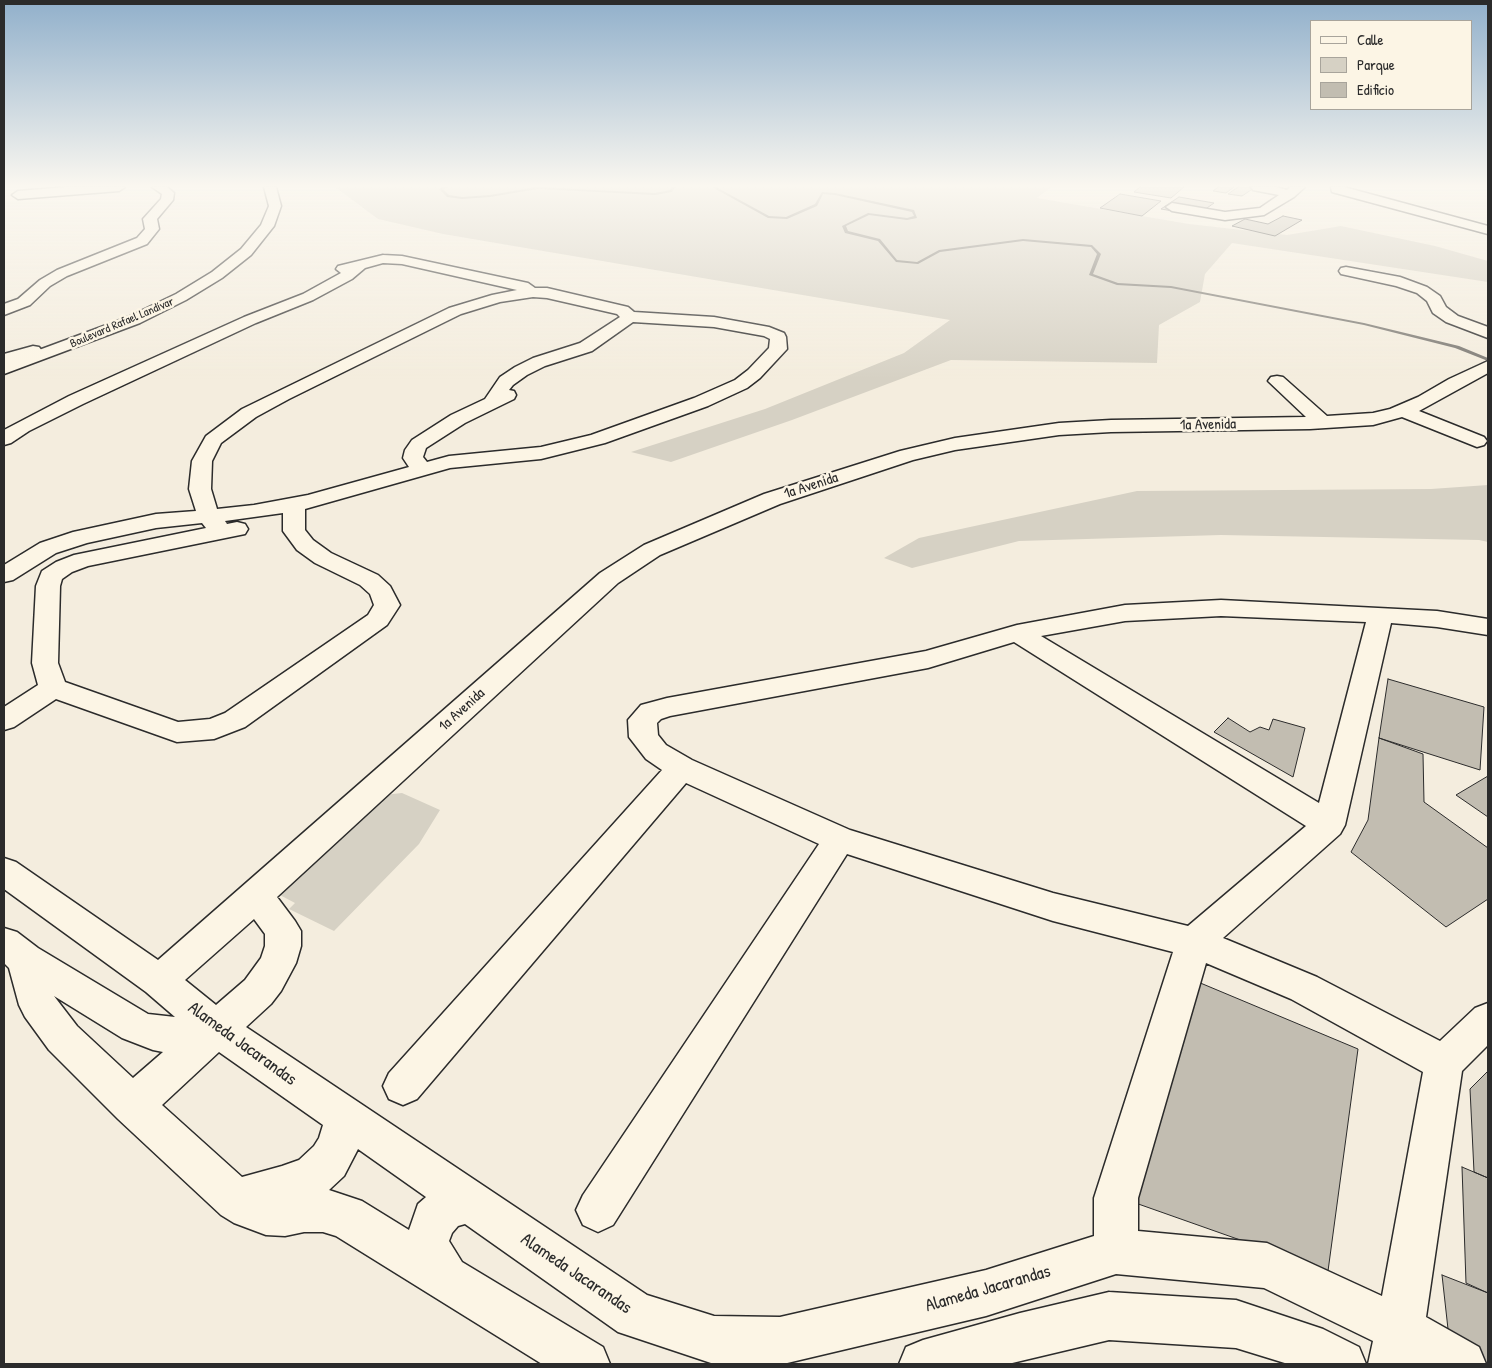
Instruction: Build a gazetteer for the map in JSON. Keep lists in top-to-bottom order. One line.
{"streets":{"street":["Boulevard Rafael Landívar","1a Avenida","Alameda Jacarandas"]},"crossings":[["1a Avenida","Alameda Jacarandas"]],"legend":["Calle","Parque","Edificio"]}
